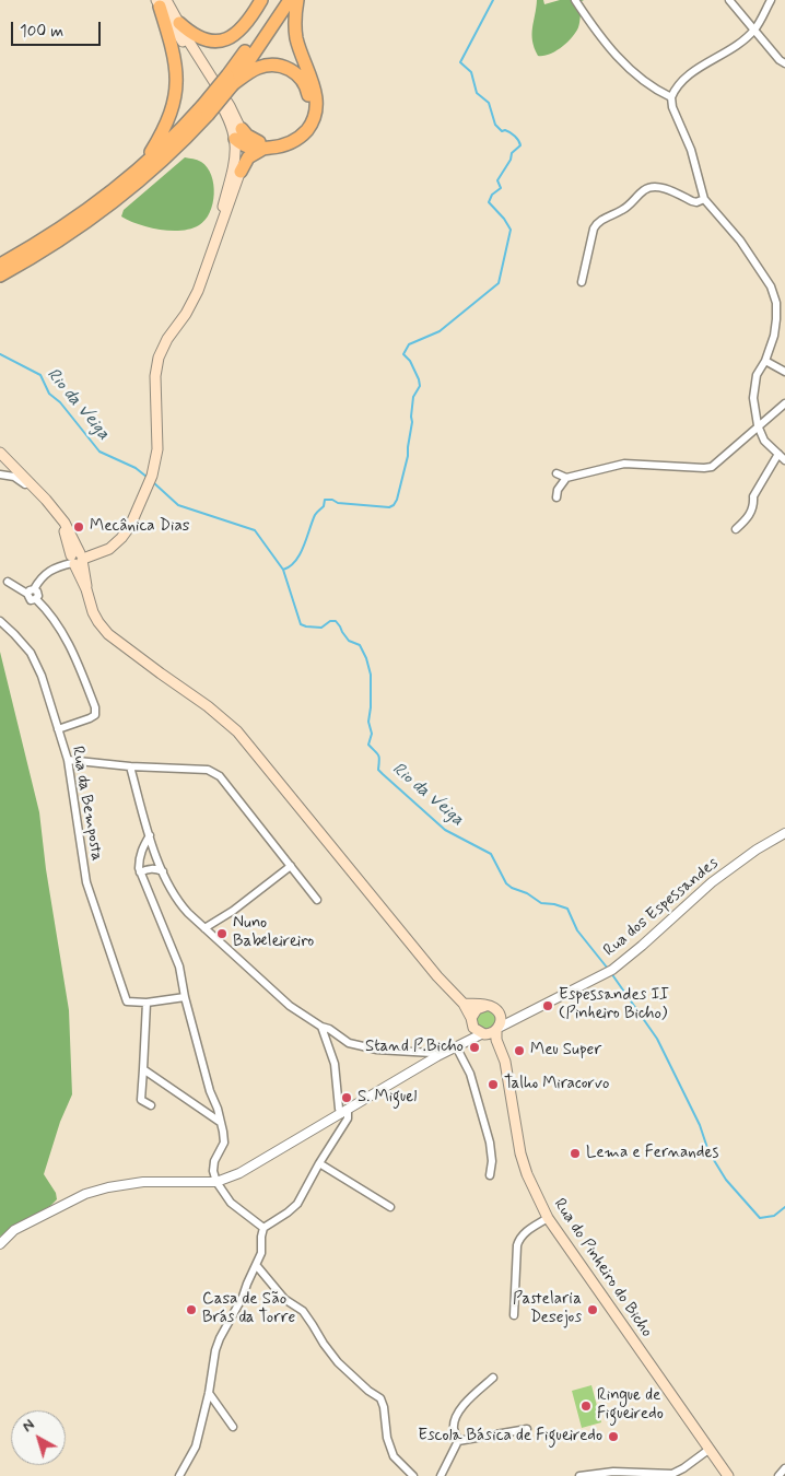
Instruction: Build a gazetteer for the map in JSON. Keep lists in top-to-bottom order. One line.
{"streets":{"main road":["Rua do Pinheiro do Bicho"],"street":["Rua da Bemposta","Rua dos Espessandes"]},"crossings":[["Rua dos Espessandes","Rua do Pinheiro do Bicho"]],"water":["Rio da Veiga"],"places":["Mecânica Dias","Nuno Babeleireiro","Espessandes II (Pinheiro Bicho)","Stand P.Bicho","Meu Super","Talho Miracorvo","S. Miguel","Lema e Fernandes","Casa de São Brás da Torre","Pastelaria Desejos","Ringue de Figueiredo","Escola Básica de Figueiredo"],"scale_bar":"100 m","north":"top left"}
